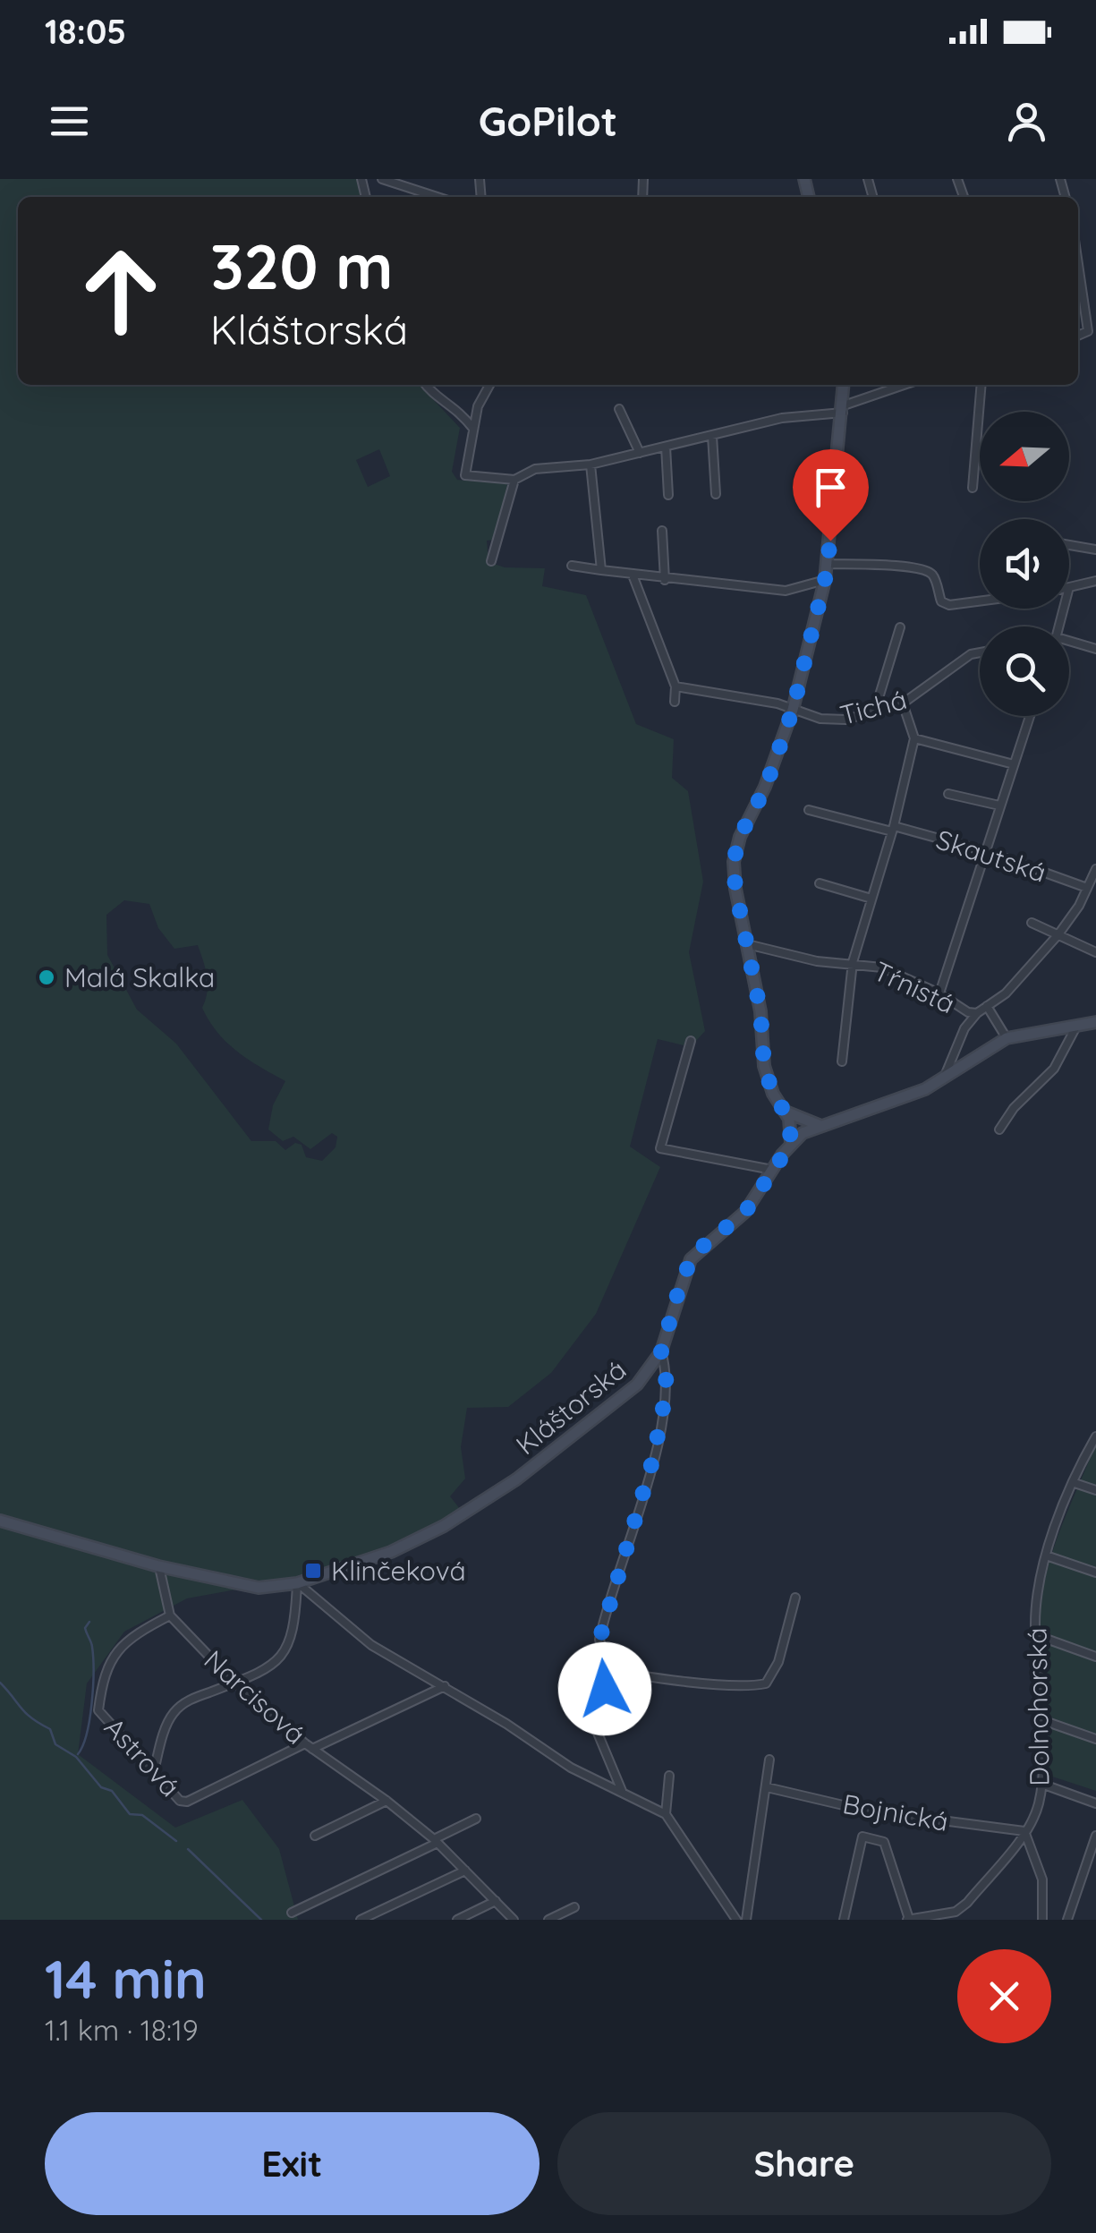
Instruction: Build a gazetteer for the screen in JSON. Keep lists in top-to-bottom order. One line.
{"streets":{"street":["Tichá","Skautská","Tŕnistá","Kláštorská","Narcisová","Dolnohorská","Astrová","Bojnická"]},"crossings":[["Narcisová","Astrová"],["Dolnohorská","Bojnická"]],"places":{"other":["Malá Skalka"],"transit":["Klinčeková"]},"north":"left","page":{"status":"18:05","header":"GoPilot","turn":["320 m","Kláštorská"],"heading":["14 min","1.1 km · 18:19"],"buttons":["Exit","Share"]}}
